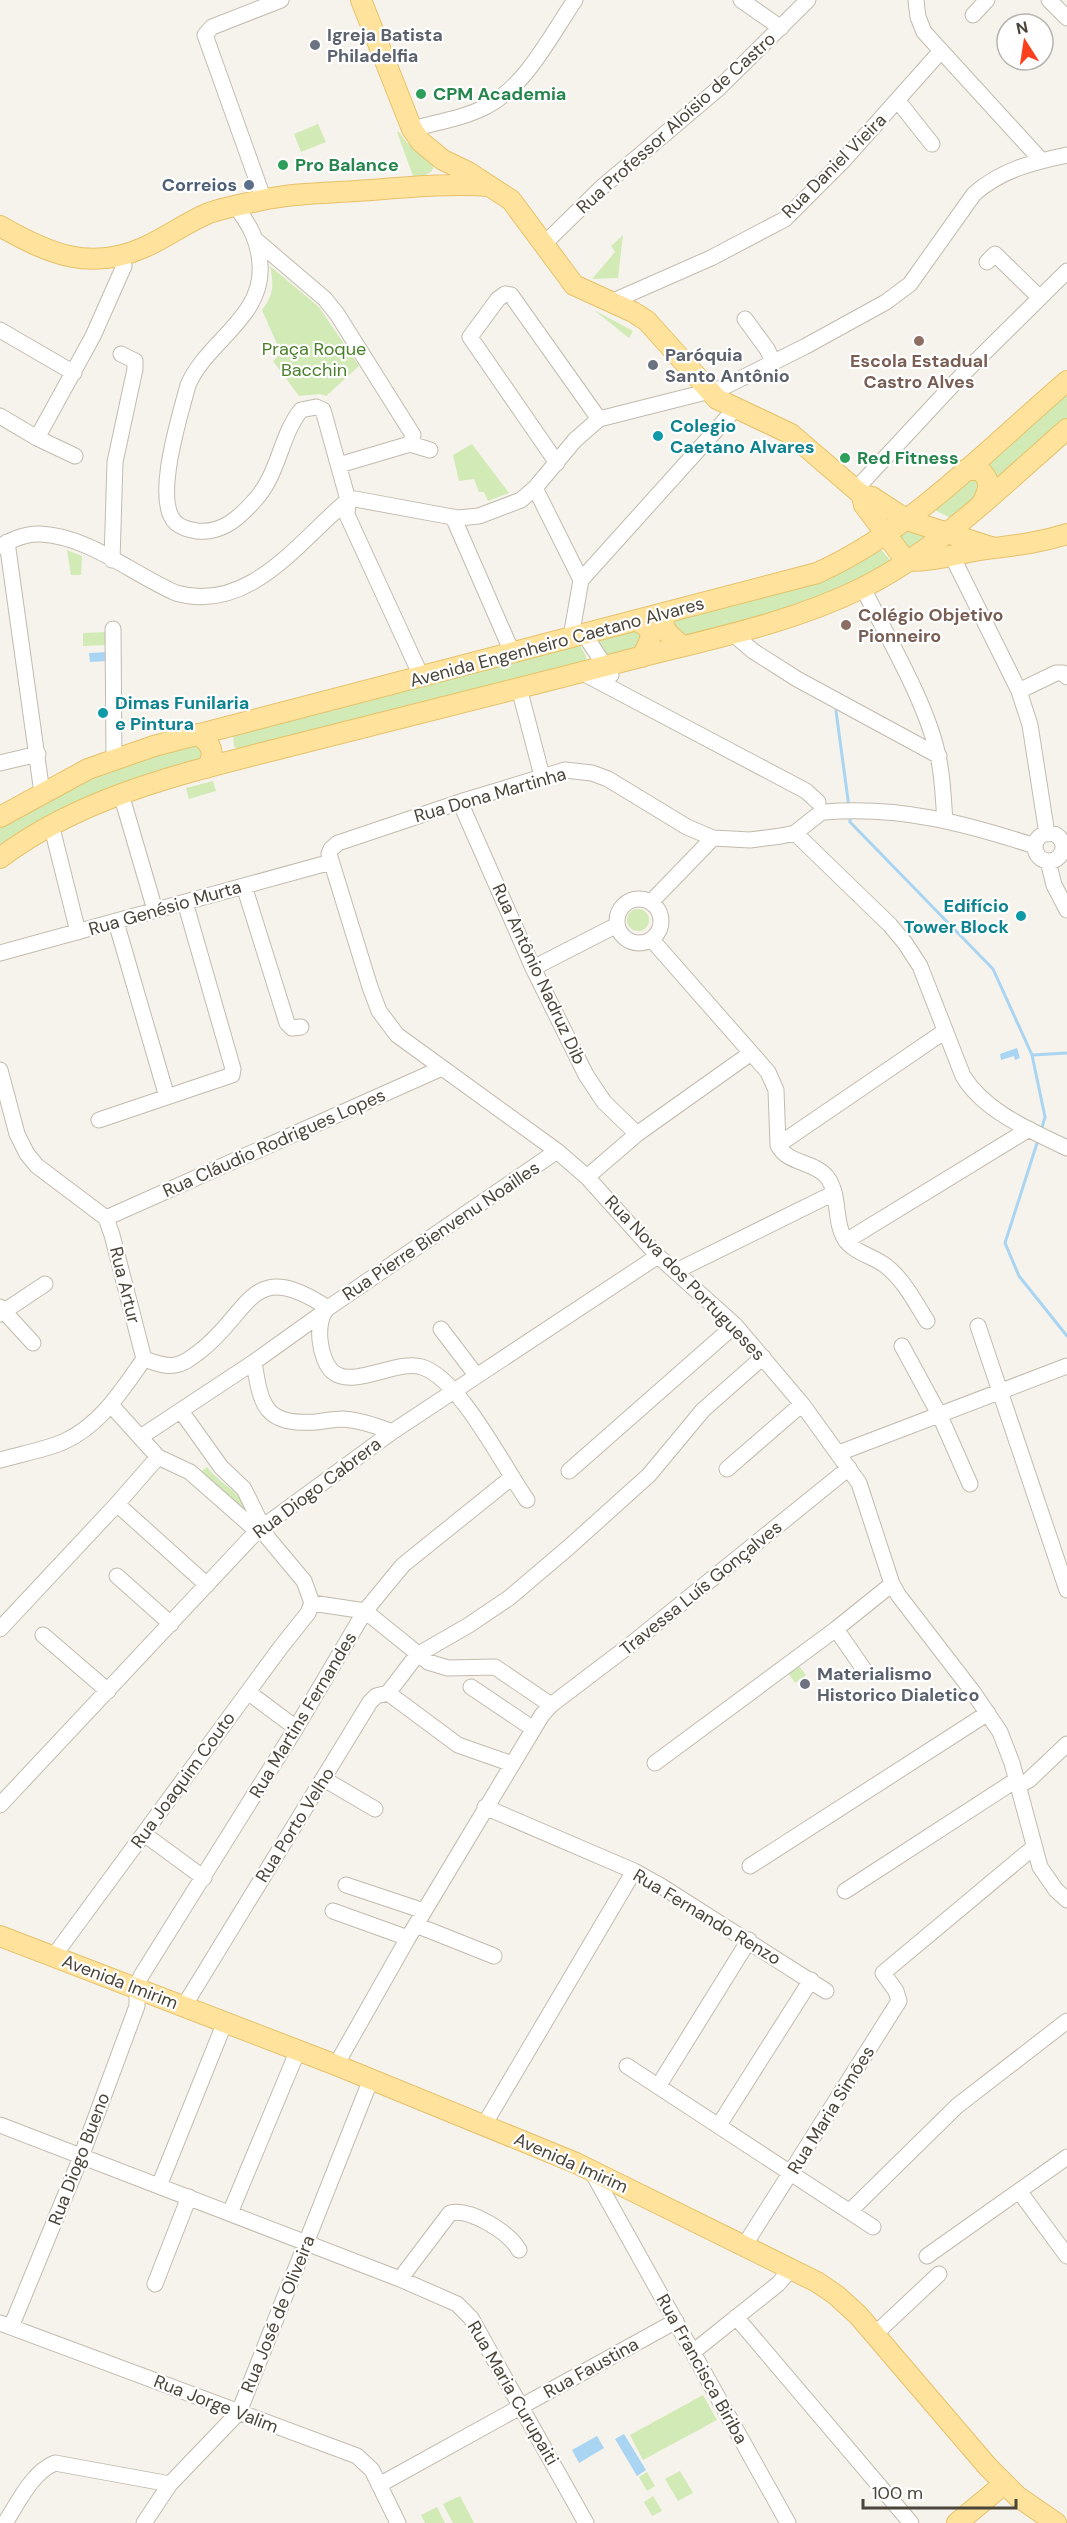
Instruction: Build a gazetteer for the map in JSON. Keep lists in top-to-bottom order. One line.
{"streets":{"main road":["Avenida Engenheiro Caetano Alvares","Avenida Imirim"],"street":["Rua Professor Aloísio de Castro","Rua Daniel Vieira","Rua Dona Martinha","Rua Genésio Murta","Rua Antônio Nadruz Dib","Rua Cláudio Rodrigues Lopes","Rua Pierre Bienvenu Noailles","Rua Nova dos Portugueses","Rua Artur","Rua Diogo Cabrera","Travessa Luís Gonçalves","Rua Martins Fernandes","Rua Joaquim Couto","Rua Porto Velho","Rua Fernando Renzo","Rua Maria Simões","Rua Diogo Bueno","Rua José de Oliveira","Rua Faustina","Rua Francisca Biriba","Rua Maria Curupaiti","Rua Jorge Valim"]},"crossings":[["Rua Dona Martinha","Rua Genésio Murta"],["Rua Dona Martinha","Rua Antônio Nadruz Dib"],["Rua Dona Martinha","Rua Nova dos Portugueses"],["Rua Genésio Murta","Rua Nova dos Portugueses"],["Rua Cláudio Rodrigues Lopes","Rua Nova dos Portugueses"],["Rua Cláudio Rodrigues Lopes","Rua Artur"],["Rua Pierre Bienvenu Noailles","Rua Nova dos Portugueses"],["Rua Pierre Bienvenu Noailles","Rua Artur"],["Rua Nova dos Portugueses","Rua Diogo Cabrera"],["Rua Nova dos Portugueses","Travessa Luís Gonçalves"],["Rua Nova dos Portugueses","Rua Maria Simões"],["Travessa Luís Gonçalves","Rua Fernando Renzo"],["Travessa Luís Gonçalves","Avenida Imirim"],["Rua Martins Fernandes","Avenida Imirim"],["Rua Martins Fernandes","Rua Diogo Bueno"],["Rua Joaquim Couto","Avenida Imirim"],["Rua Porto Velho","Avenida Imirim"],["Avenida Imirim","Rua Maria Simões"],["Avenida Imirim","Rua Diogo Bueno"],["Avenida Imirim","Rua José de Oliveira"],["Avenida Imirim","Rua Francisca Biriba"],["Rua Diogo Bueno","Rua Maria Curupaiti"],["Rua Diogo Bueno","Rua Jorge Valim"],["Rua José de Oliveira","Rua Maria Curupaiti"],["Rua José de Oliveira","Rua Jorge Valim"],["Rua Faustina","Rua Francisca Biriba"],["Rua Faustina","Rua Maria Curupaiti"],["Rua Faustina","Rua Jorge Valim"]],"parks":["Praça Roque Bacchin"],"places":["Igreja Batista Philadelfia","CPM Academia","Pro Balance","Correios","Escola Estadual Castro Alves","Paróquia Santo Antônio","Colegio Caetano Alvares","Red Fitness","Colégio Objetivo Pionneiro","Dimas Funilaria e Pintura","Edifício Tower Block","Materialismo Historico Dialetico"],"scale_bar":"100 m","north":"top"}
